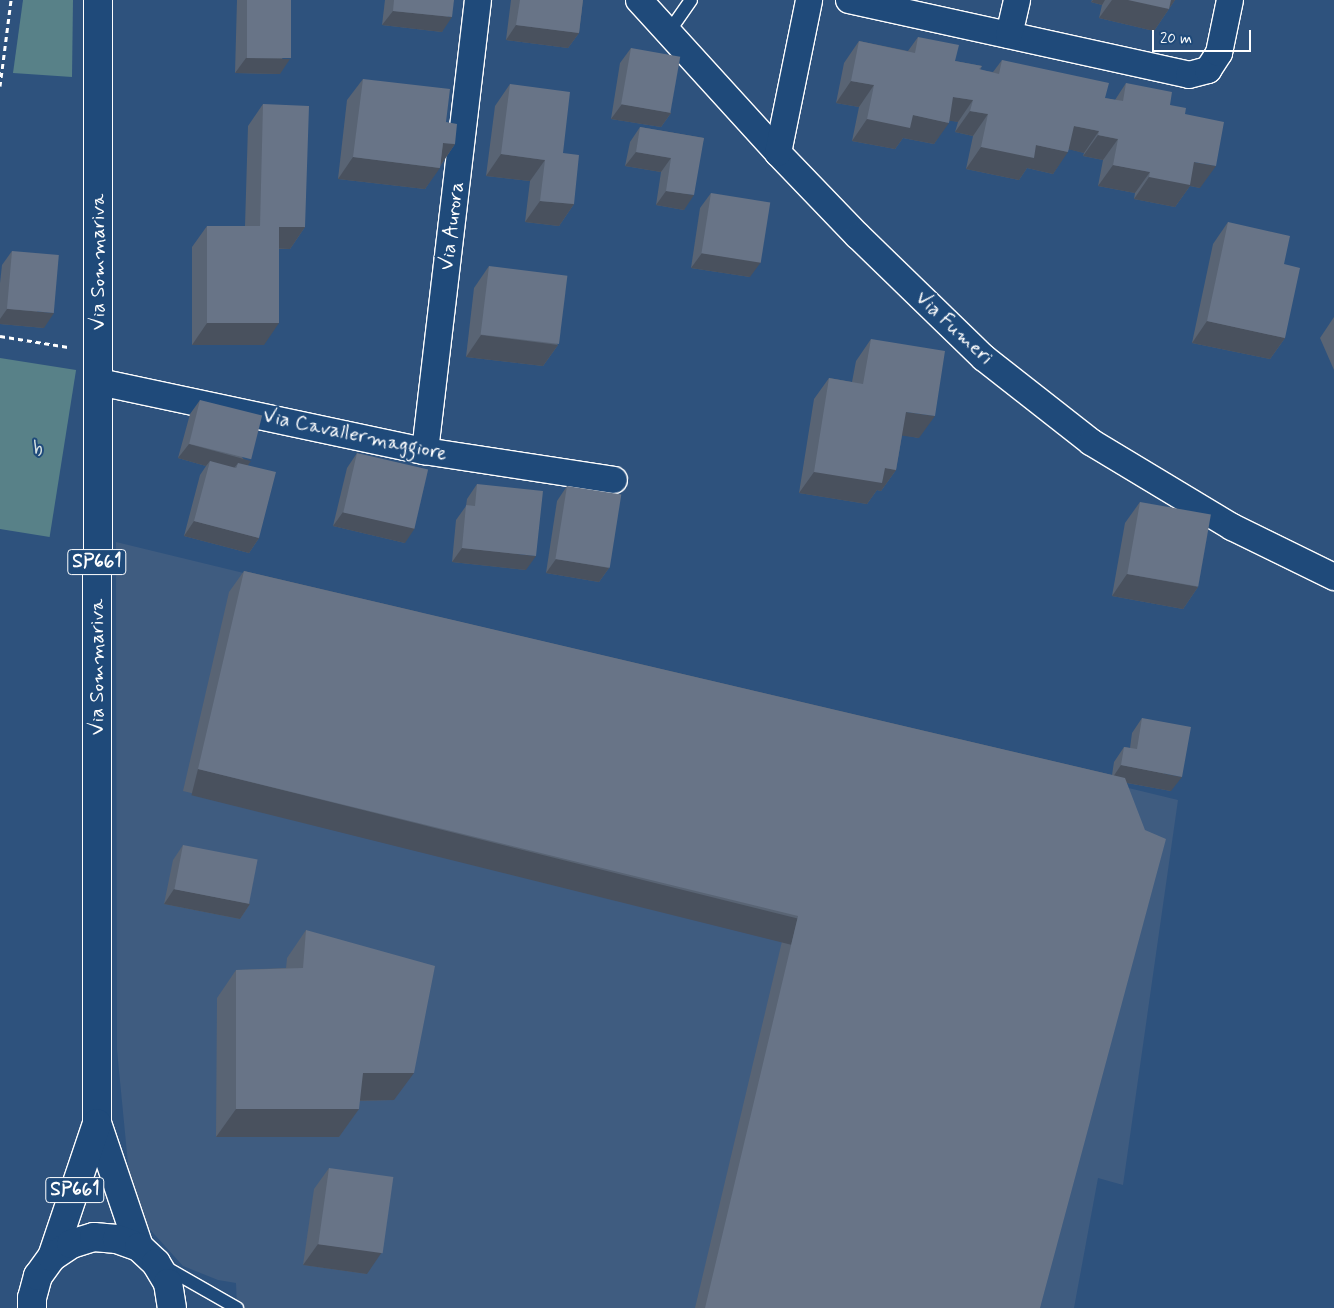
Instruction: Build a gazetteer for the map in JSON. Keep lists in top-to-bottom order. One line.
{"streets":{"main road":["Via Sommariva","SP661"],"street":["Via Aurora","Via Fumeri","Via Cavallermaggiore"]},"crossings":[["Via Aurora","Via Cavallermaggiore"],["Via Sommariva","Via Cavallermaggiore"]],"parks":["b"],"scale_bar":"20 m"}
